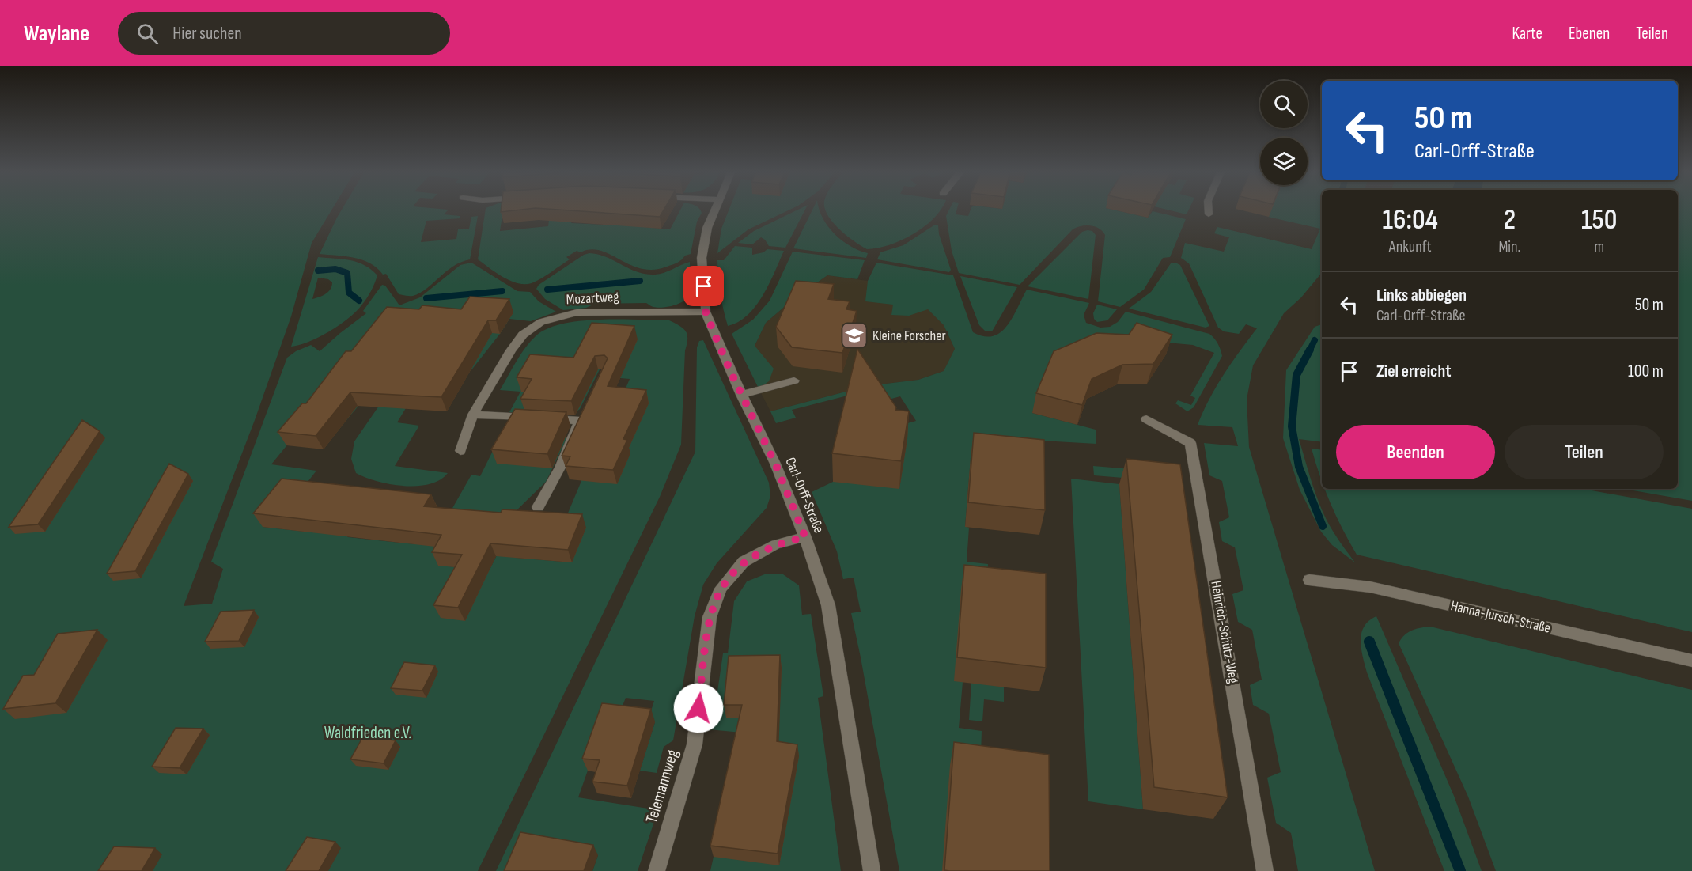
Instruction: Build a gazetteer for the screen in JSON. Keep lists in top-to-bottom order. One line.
{"streets":{"street":["Mozartweg","Carl-Orff-Straße","Hanna-Jursch-Straße","Heinrich-Schütz-Weg","Telemannweg"]},"crossings":[["Mozartweg","Carl-Orff-Straße"],["Carl-Orff-Straße","Telemannweg"]],"parks":["Waldfrieden e.V."],"places":{"school or university":["Kleine Forscher"]},"page":{"header":"Waylane","search":"Hier suchen","nav":["Karte","Ebenen","Teilen"],"turn":["50 m","Carl-Orff-Straße"],"eta":["16:04","Ankunft","2","Min.","150","m"],"list":[{"name":"Links abbiegen","note":"Carl-Orff-Straße","value":"50 m"},{"name":"Ziel erreicht","value":"100 m"}],"buttons":["Beenden","Teilen"]}}
